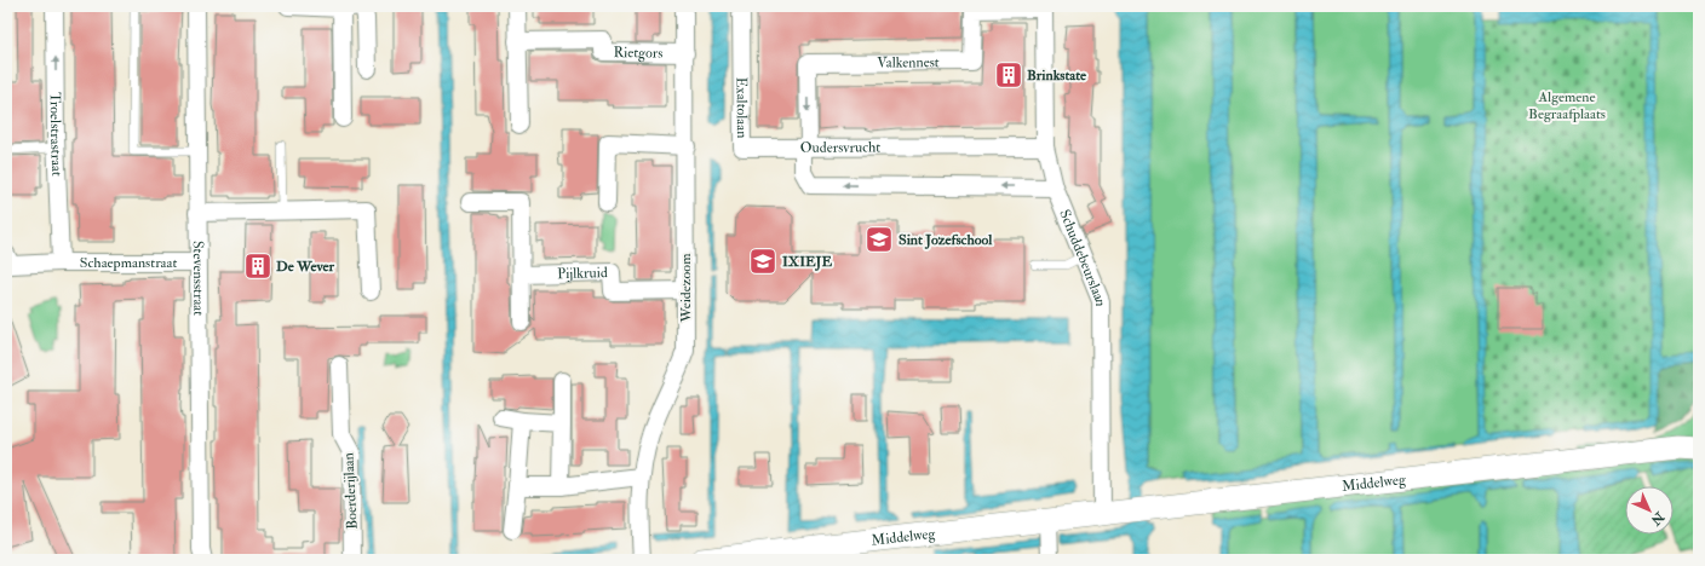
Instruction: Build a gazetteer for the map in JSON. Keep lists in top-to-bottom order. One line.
{"streets":{"street":["Rietgors","Valkennest","Exaltolaan","Troelstrastraat","Oudersvrucht","Schuddebeurslaan","Schaepmanstraat","Pijlkruid","Stevensstraat","Weidezoom","Middelweg","Boerderijlaan"]},"crossings":[["Rietgors","Weidezoom"],["Valkennest","Exaltolaan"],["Valkennest","Oudersvrucht"],["Valkennest","Schuddebeurslaan"],["Exaltolaan","Oudersvrucht"],["Troelstrastraat","Schaepmanstraat"],["Oudersvrucht","Schuddebeurslaan"],["Schuddebeurslaan","Middelweg"],["Schaepmanstraat","Stevensstraat"],["Pijlkruid","Weidezoom"]],"one_way":["Troelstrastraat"],"parks":["Algemene Begraafplaats"],"places":{"building":["Brinkstate","De Wever"],"school or university":["Sint Jozefschool","IXIEJE"]},"north":"bottom right"}
